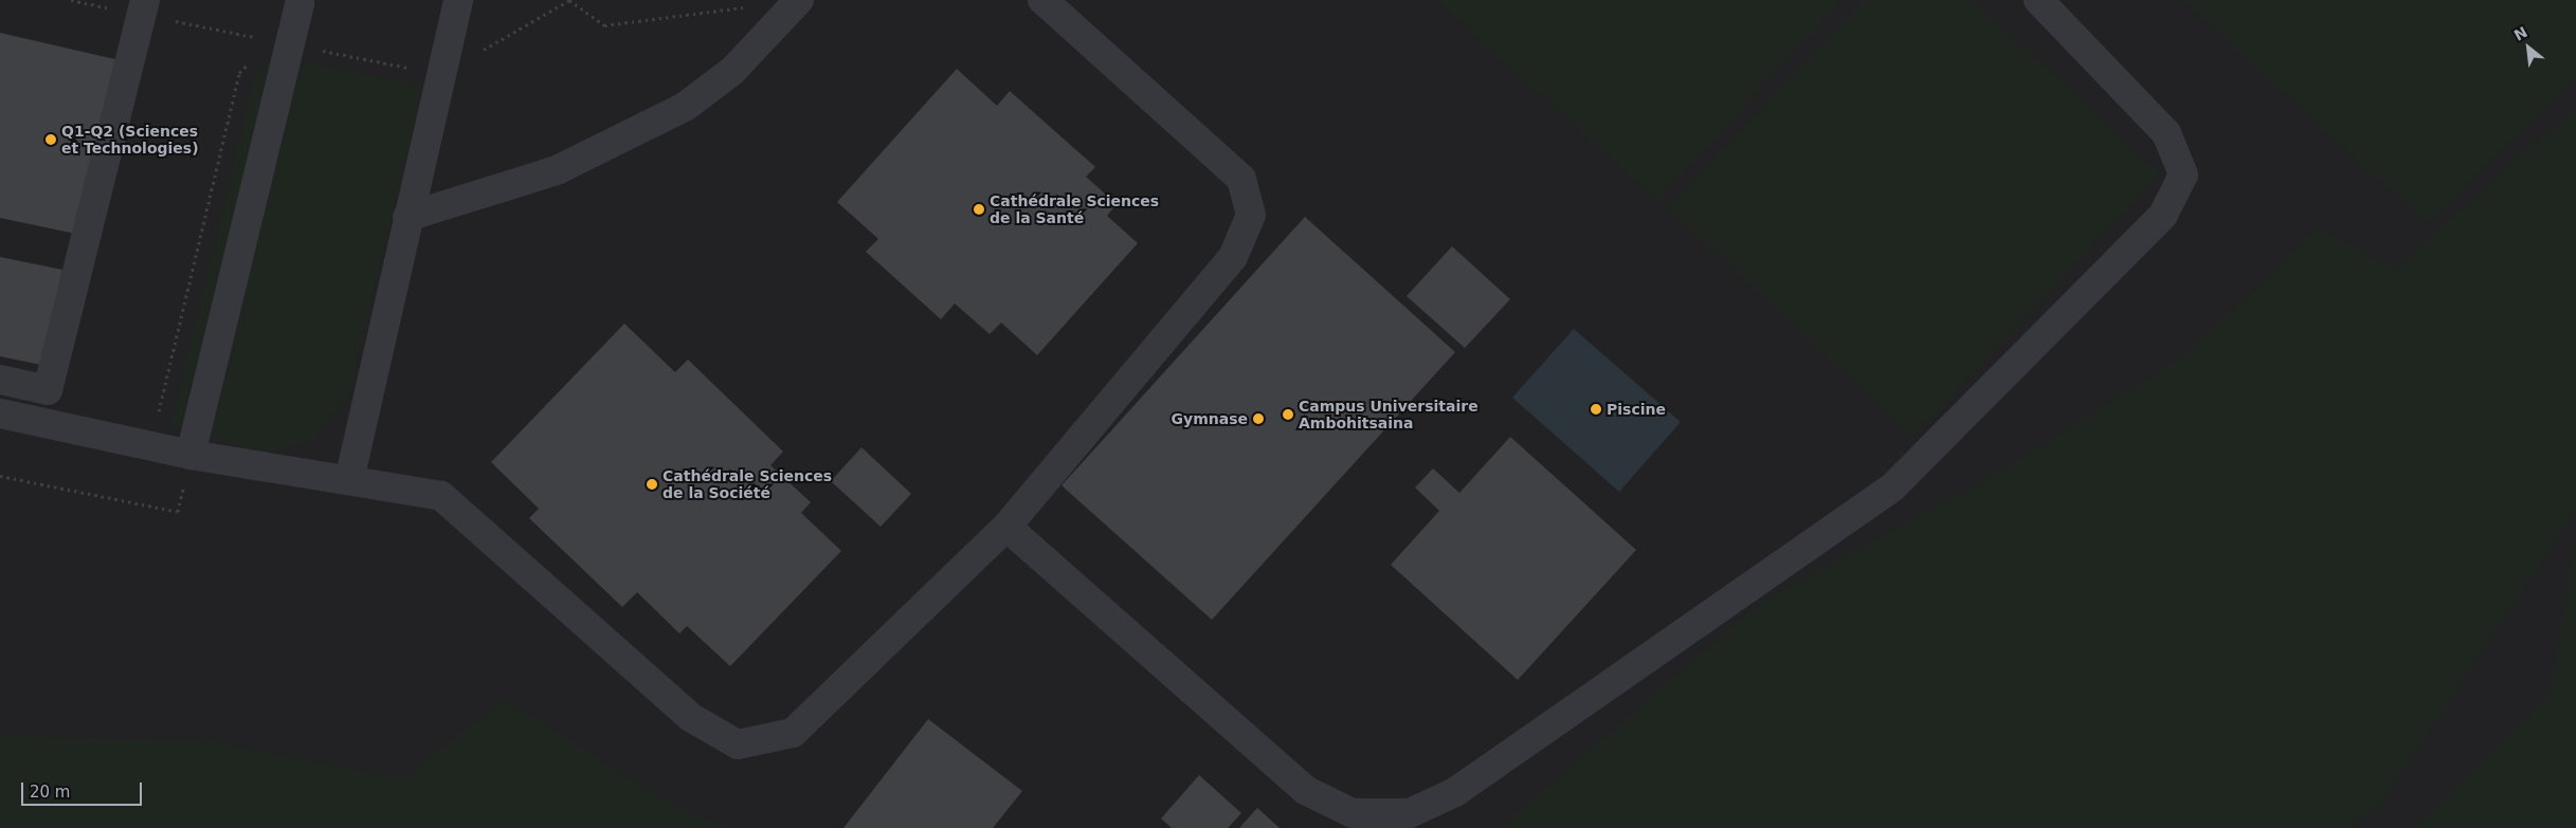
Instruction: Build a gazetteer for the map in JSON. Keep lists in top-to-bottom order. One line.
{"places":["Q1-Q2 (Sciences et Technologies)","Cathédrale Sciences de la Santé","Piscine","Campus Universitaire Ambohitsaina","Gymnase","Cathédrale Sciences de la Société"],"scale_bar":"20 m","north":"top left"}
